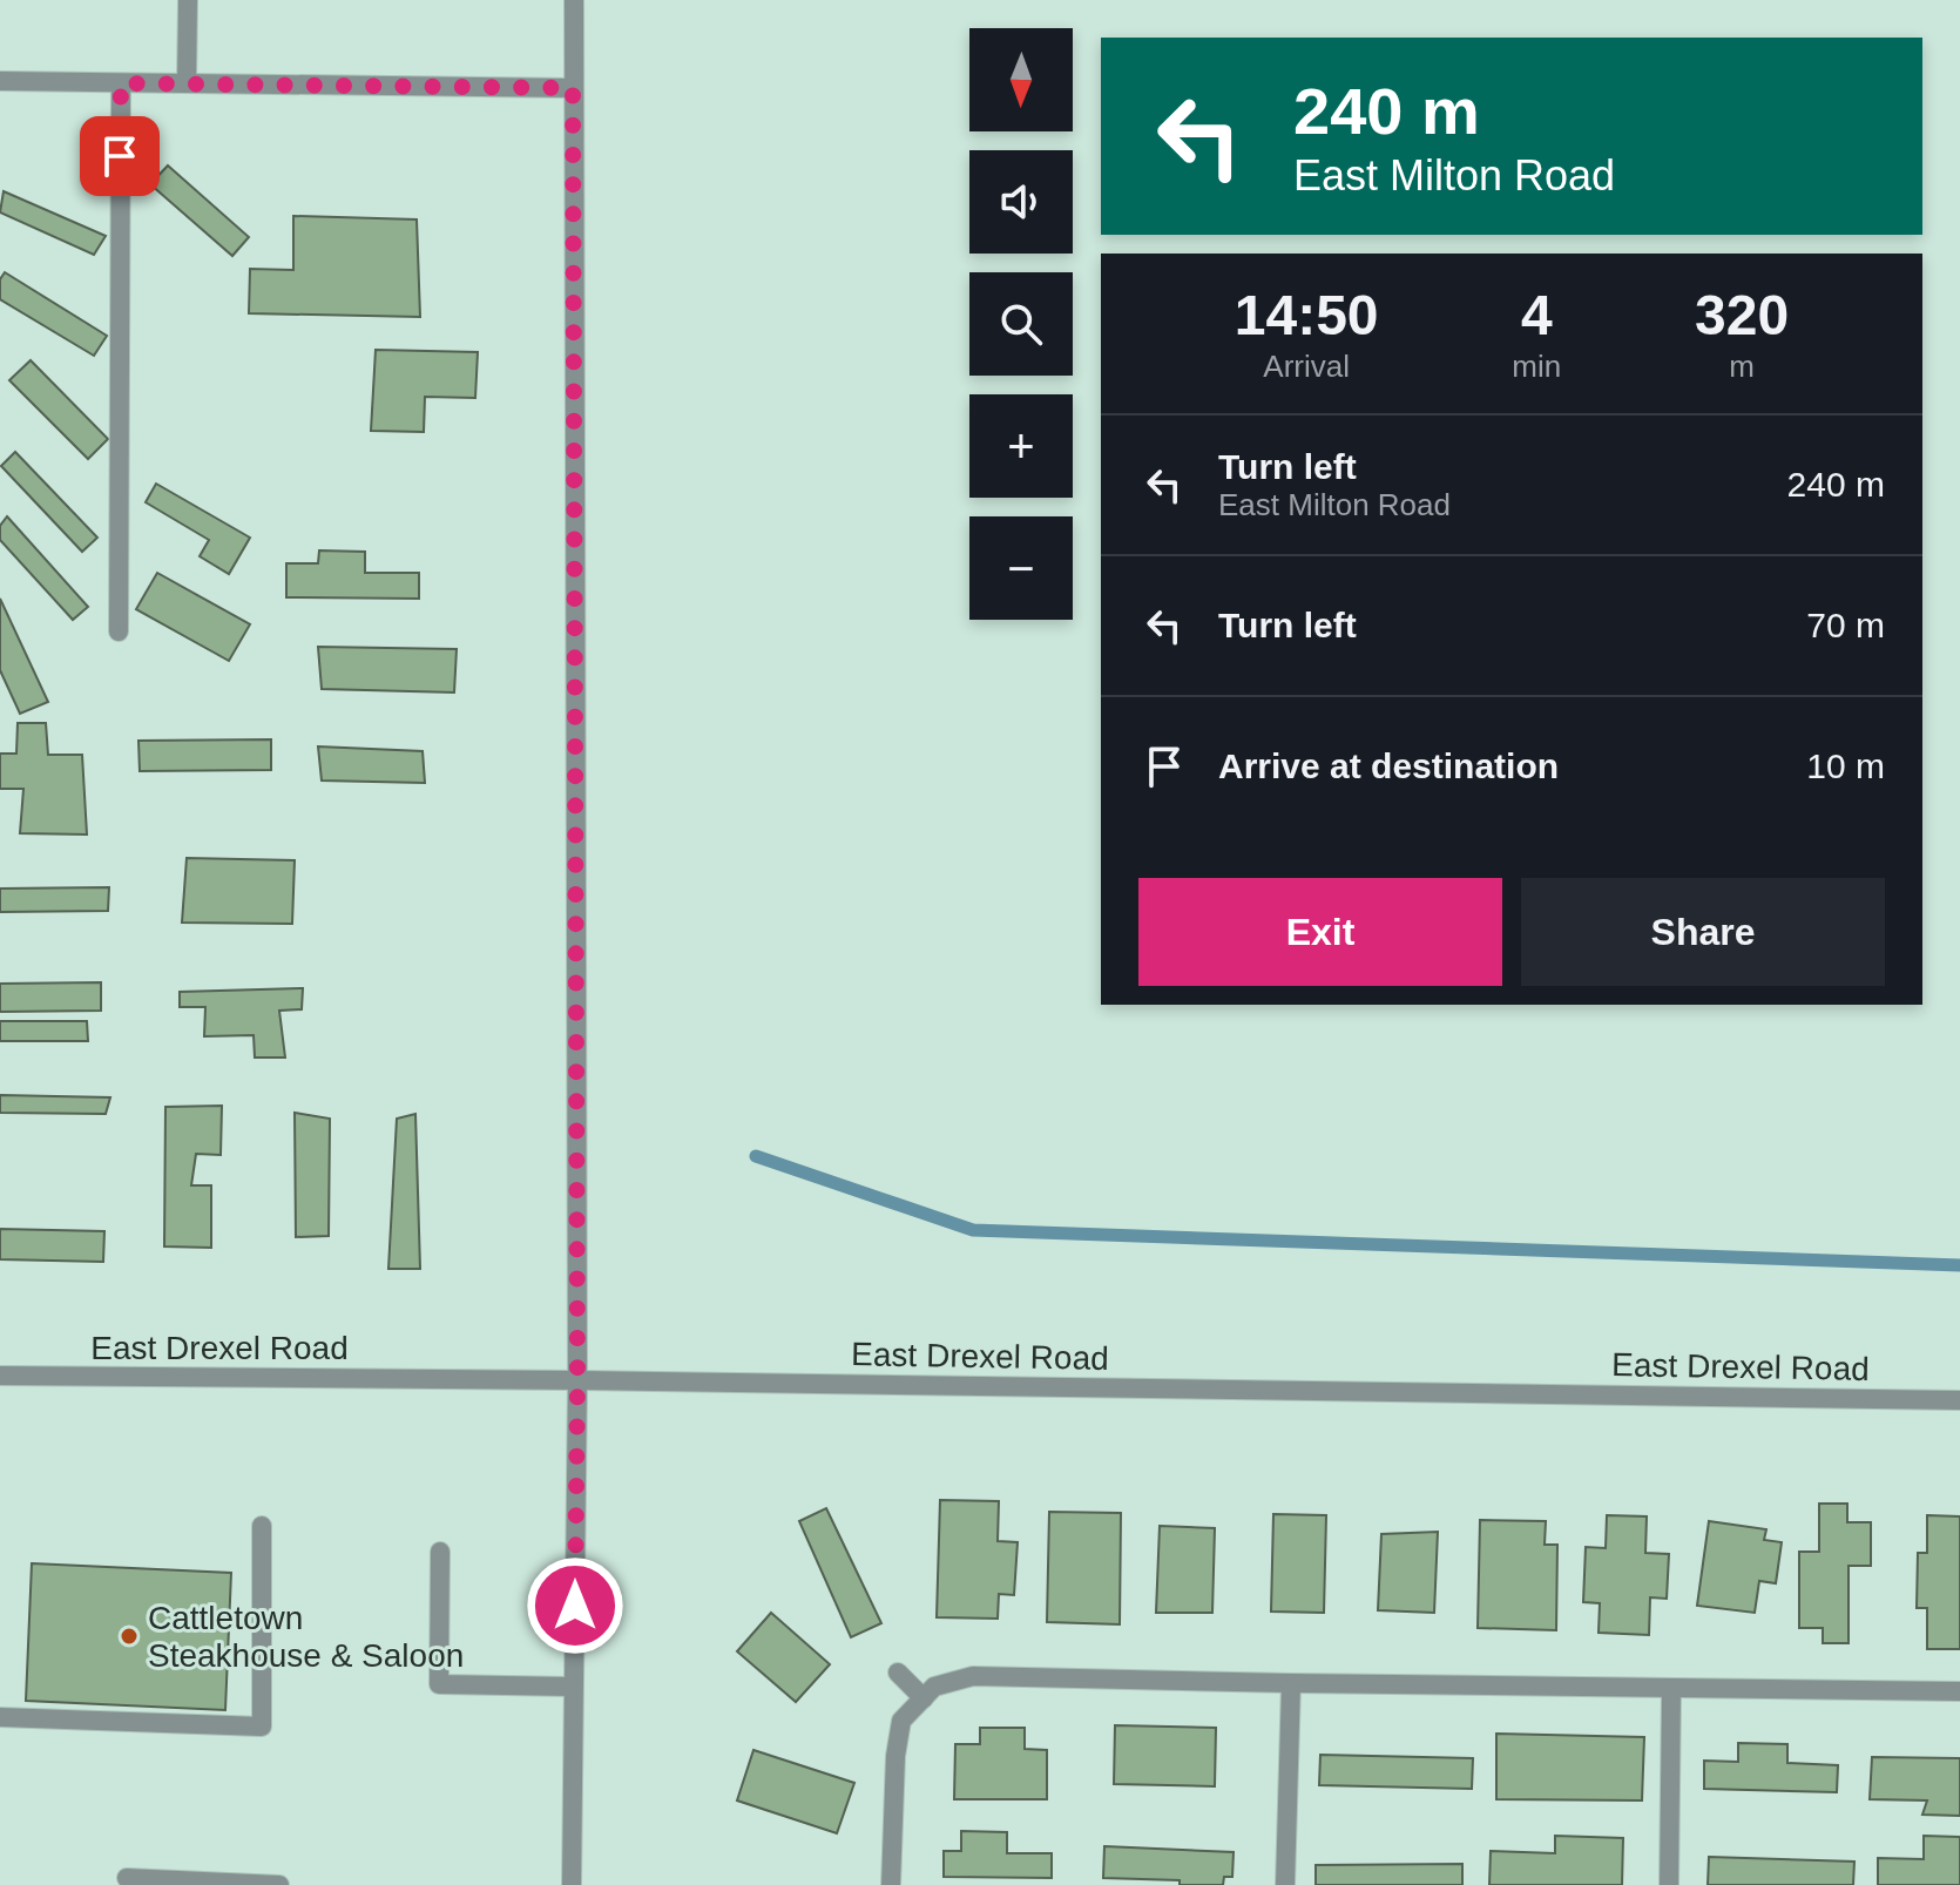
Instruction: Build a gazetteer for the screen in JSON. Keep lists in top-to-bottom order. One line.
{"streets":{"street":["East Drexel Road"]},"places":["Cattletown Steakhouse & Saloon"],"north":"bottom","page":{"map_buttons":["+","−"],"turn":["240 m","East Milton Road"],"eta":["14:50","Arrival","4","min","320","m"],"list":[{"name":"Turn left","note":"East Milton Road","value":"240 m"},{"name":"Turn left","value":"70 m"},{"name":"Arrive at destination","value":"10 m"}],"buttons":["Exit","Share"]}}
